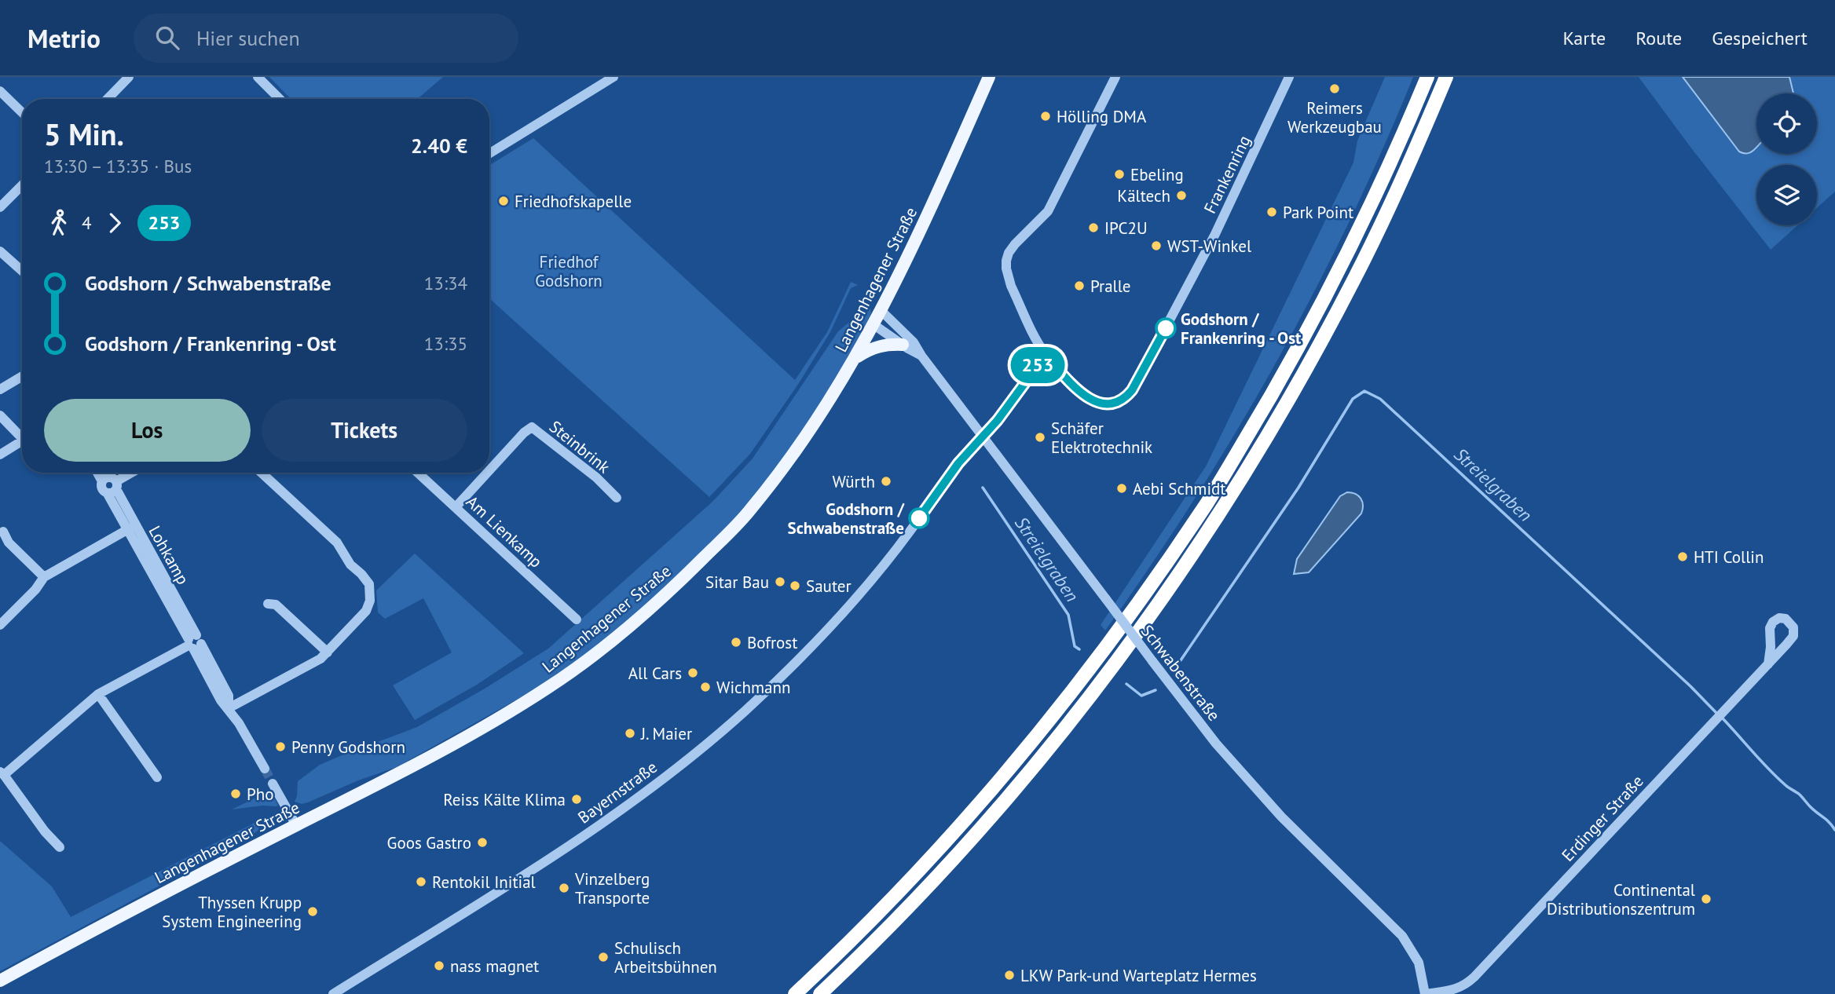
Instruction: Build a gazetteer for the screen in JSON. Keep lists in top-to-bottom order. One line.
{"streets":{"main road":["Langenhagener Straße"],"street":["Frankenring","Steinbrink","Am Lienkamp","Lohkamp","Schwabenstraße","Bayernstraße","Erdinger Straße"]},"crossings":[["Langenhagener Straße","Schwabenstraße"],["Steinbrink","Am Lienkamp"],["Schwabenstraße","Bayernstraße"],["Schwabenstraße","Erdinger Straße"]],"water":["Streielgraben"],"parks":["Friedhof Godshorn"],"places":["Reimers Werkzeugbau","Hölling DMA","Ebeling","Kältech","Friedhofskapelle","Park Point","IPC2U","WST-Winkel","Pralle","Godshorn / Frankenring - Ost","Schäfer Elektrotechnik","Würth","Aebi Schmidt","Godshorn / Schwabenstraße","HTI Collin","Sitar Bau","Sauter","Bofrost","All Cars","Wichmann","J. Maier","Penny Godshorn","Pho","Reiss Kälte Klima","Goos Gastro","Rentokil Initial","Vinzelberg Transporte","Continental Distributionszentrum","Thyssen Krupp System Engineering","Schulisch Arbeitsbühnen","nass magnet","LKW Park-und Warteplatz Hermes"],"lines":["bus line 253"],"page":{"header":"Metrio","search":"Hier suchen","nav":["Karte","Route","Gespeichert"],"on_map":"253","heading":["5 Min.","13:30 – 13:35 · Bus","2.40 €"],"legs":["4","253"],"list":[{"name":"Godshorn / Schwabenstraße","value":"13:34"},{"name":"Godshorn / Frankenring - Ost","value":"13:35"}],"buttons":["Los","Tickets"]}}
